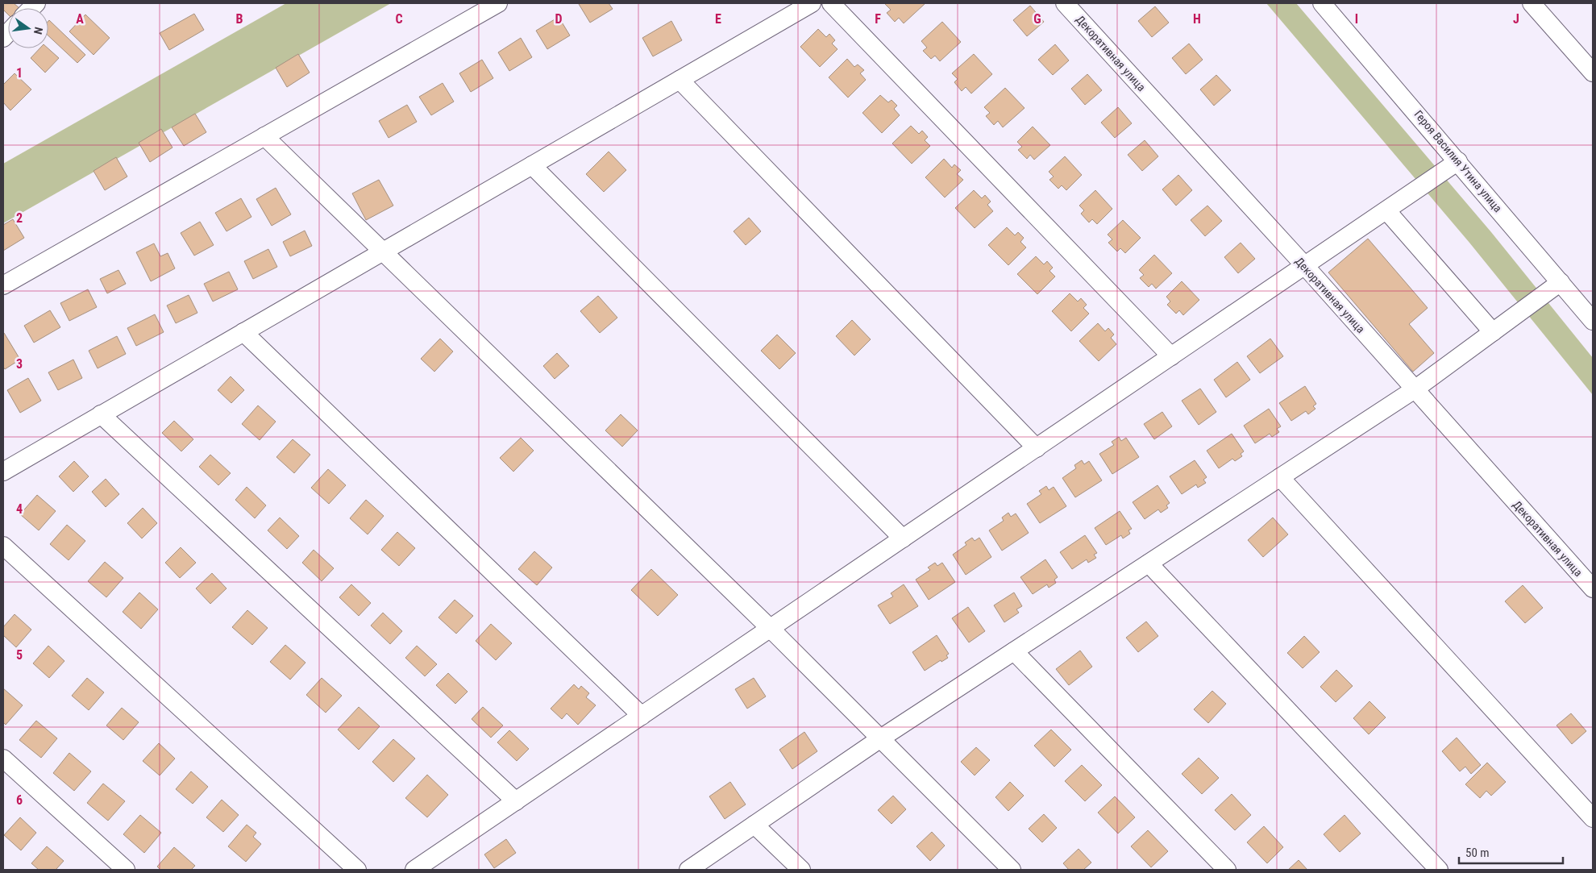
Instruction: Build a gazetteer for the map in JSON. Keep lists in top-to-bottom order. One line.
{"streets":{"street":["Декоративная улица","Героя Василия Утина улица"]},"scale_bar":"50 m","north":"right","grid":{"columns":["A","B","C","D","E","F","G","H","I","J"],"rows":["1","2","3","4","5","6"]}}
